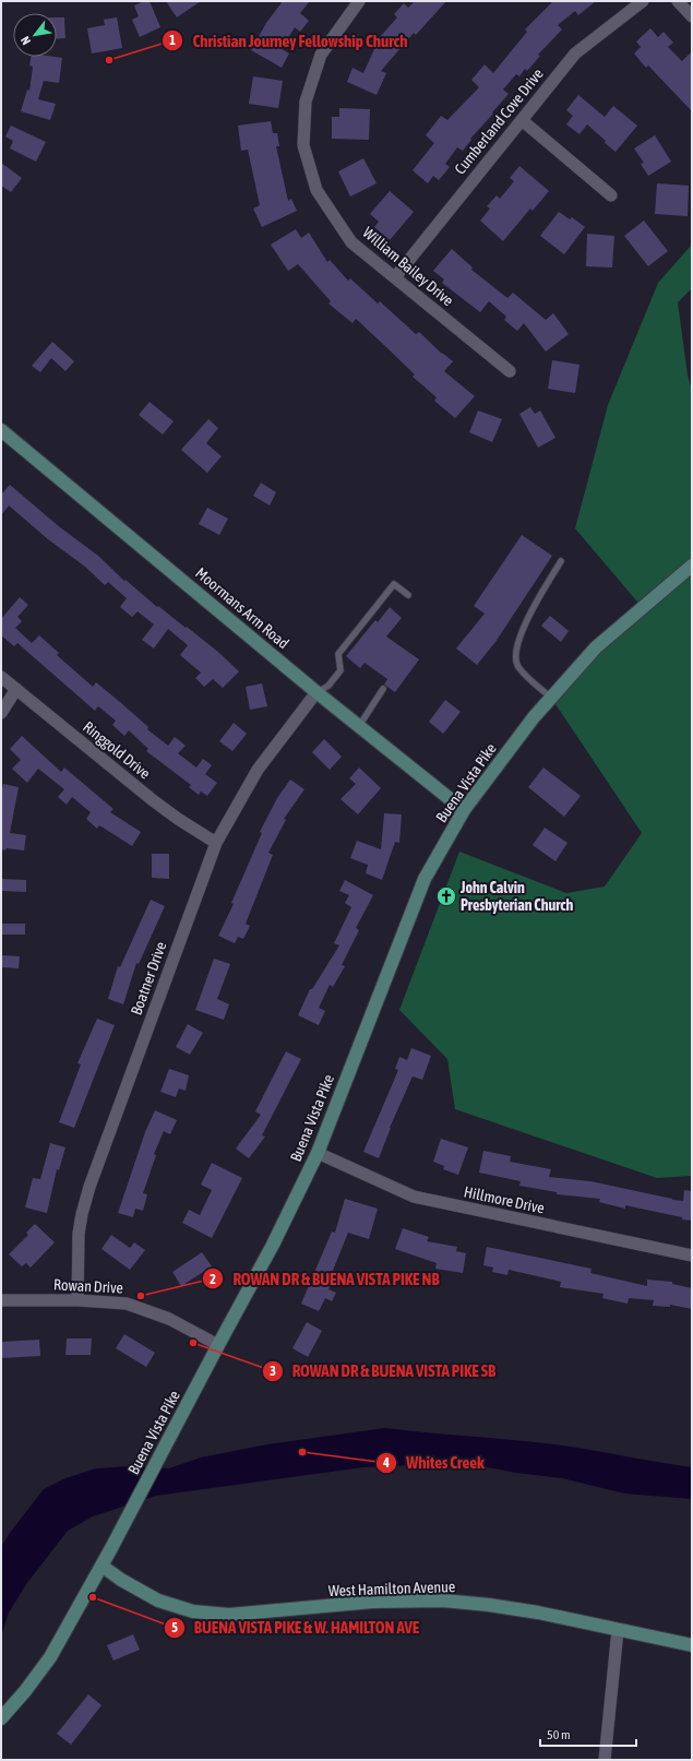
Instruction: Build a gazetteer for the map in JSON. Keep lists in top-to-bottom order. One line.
{"streets":{"main road":["Moormans Arm Road","Buena Vista Pike","West Hamilton Avenue"],"street":["Cumberland Cove Drive","William Bailey Drive","Ringgold Drive","Boatner Drive","Hillmore Drive","Rowan Drive"]},"crossings":[["Cumberland Cove Drive","William Bailey Drive"],["Moormans Arm Road","Buena Vista Pike"],["Moormans Arm Road","Boatner Drive"],["Ringgold Drive","Boatner Drive"],["Buena Vista Pike","Hillmore Drive"],["Buena Vista Pike","Rowan Drive"],["Buena Vista Pike","West Hamilton Avenue"],["Boatner Drive","Rowan Drive"]],"places":{"other":["Christian Journey Fellowship Church","ROWAN DR & BUENA VISTA PIKE NB","ROWAN DR & BUENA VISTA PIKE SB","Whites Creek","BUENA VISTA PIKE & W. HAMILTON AVE"],"church":["John Calvin Presbyterian Church"]},"scale_bar":"50 m","north":"bottom left"}
